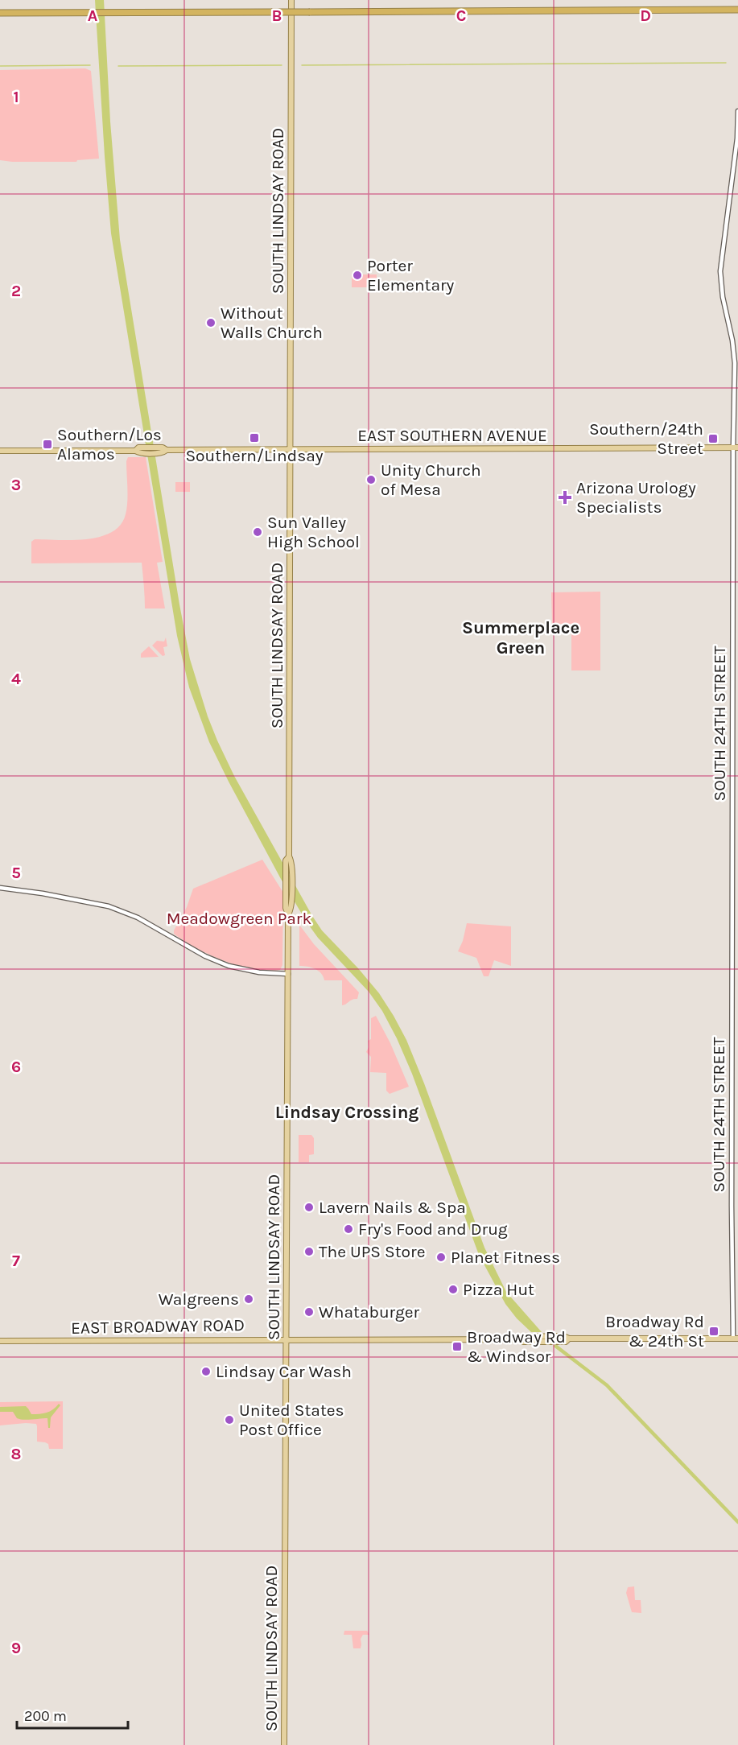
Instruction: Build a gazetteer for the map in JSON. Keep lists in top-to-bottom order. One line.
{"streets":{"main road":["SOUTH LINDSAY ROAD","EAST SOUTHERN AVENUE","EAST BROADWAY ROAD"],"street":["SOUTH 24TH STREET"]},"crossings":[["SOUTH LINDSAY ROAD","EAST SOUTHERN AVENUE"],["SOUTH LINDSAY ROAD","EAST BROADWAY ROAD"],["EAST SOUTHERN AVENUE","SOUTH 24TH STREET"],["SOUTH 24TH STREET","EAST BROADWAY ROAD"]],"districts":["Summerplace Green","Lindsay Crossing"],"parks":["Meadowgreen Park"],"places":{"other":["Porter Elementary","Without Walls Church","Unity Church of Mesa","Sun Valley High School","Lavern Nails & Spa","Fry's Food and Drug","The UPS Store","Planet Fitness","Pizza Hut","Walgreens","Whataburger","Lindsay Car Wash","United States Post Office"],"transit":["Southern/Lindsay","Southern/24th Street","Southern/Los Alamos","Broadway Rd & 24th St","Broadway Rd & Windsor"],"health":["Arizona Urology Specialists"]},"scale_bar":"200 m","grid":{"columns":["A","B","C","D"],"rows":["1","2","3","4","5","6","7","8","9"]}}
